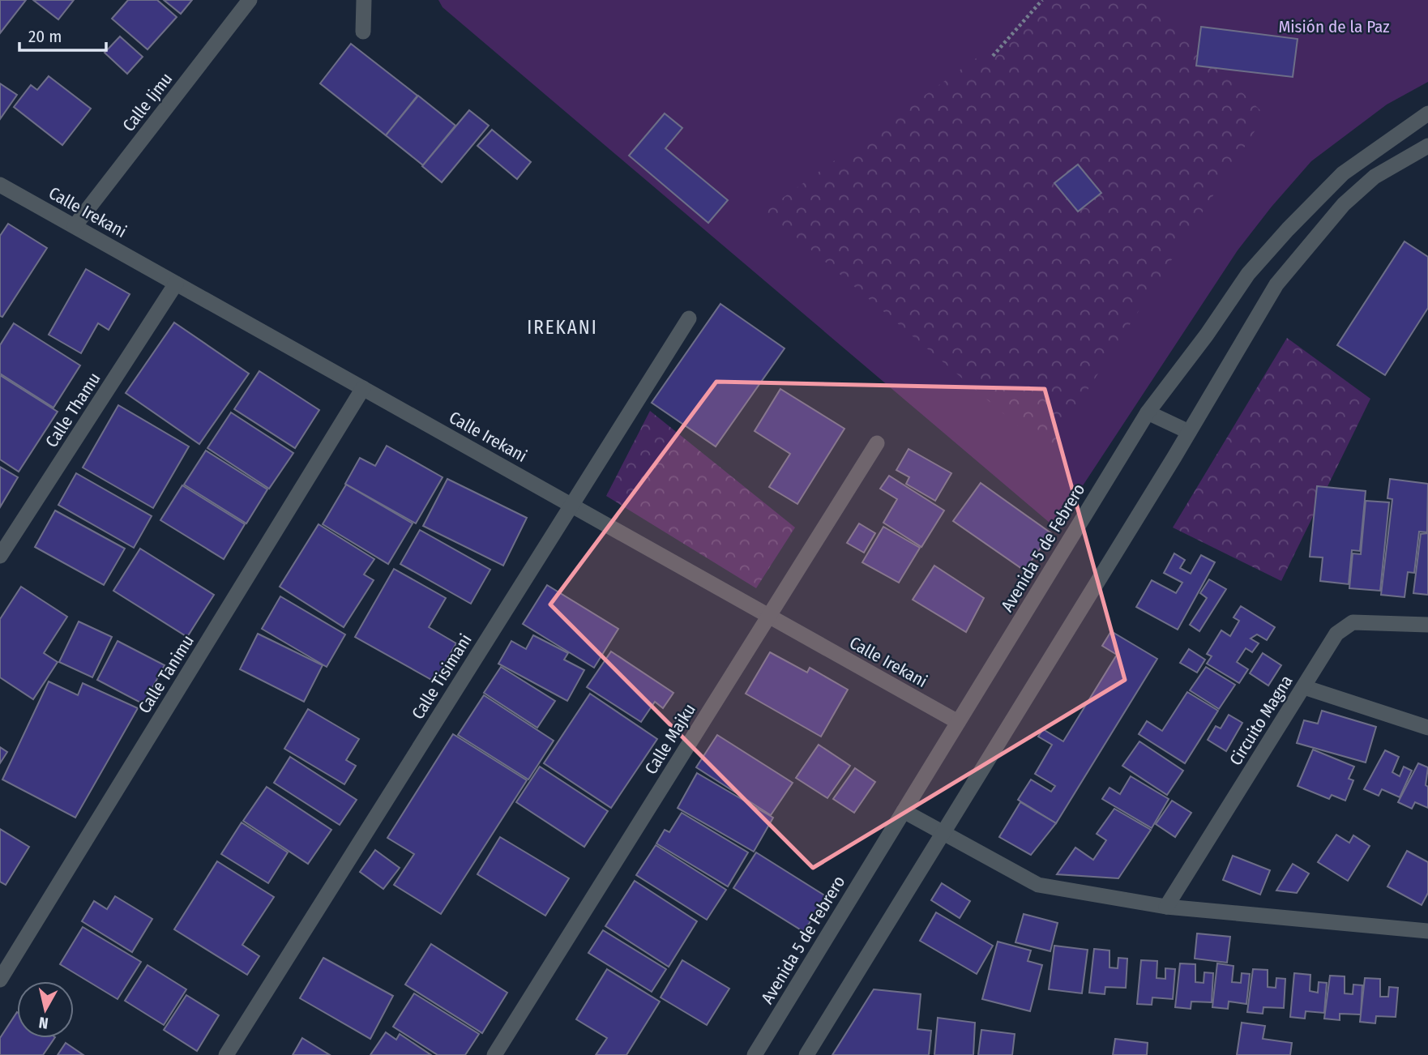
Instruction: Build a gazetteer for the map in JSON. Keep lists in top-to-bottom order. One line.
{"streets":{"street":["Calle Ijmu","Calle Irekani","Calle Thamu","Avenida 5 de Febrero","Calle Tanimu","Calle Tisimani","Circuito Magna","Calle Majku"]},"crossings":[["Calle Ijmu","Calle Irekani"],["Calle Irekani","Calle Thamu"],["Calle Irekani","Avenida 5 de Febrero"],["Calle Irekani","Calle Tanimu"],["Calle Irekani","Calle Tisimani"],["Calle Irekani","Calle Majku"]],"districts":["IREKANI"],"parks":["Misión de la Paz"],"scale_bar":"20 m","north":"bottom"}
